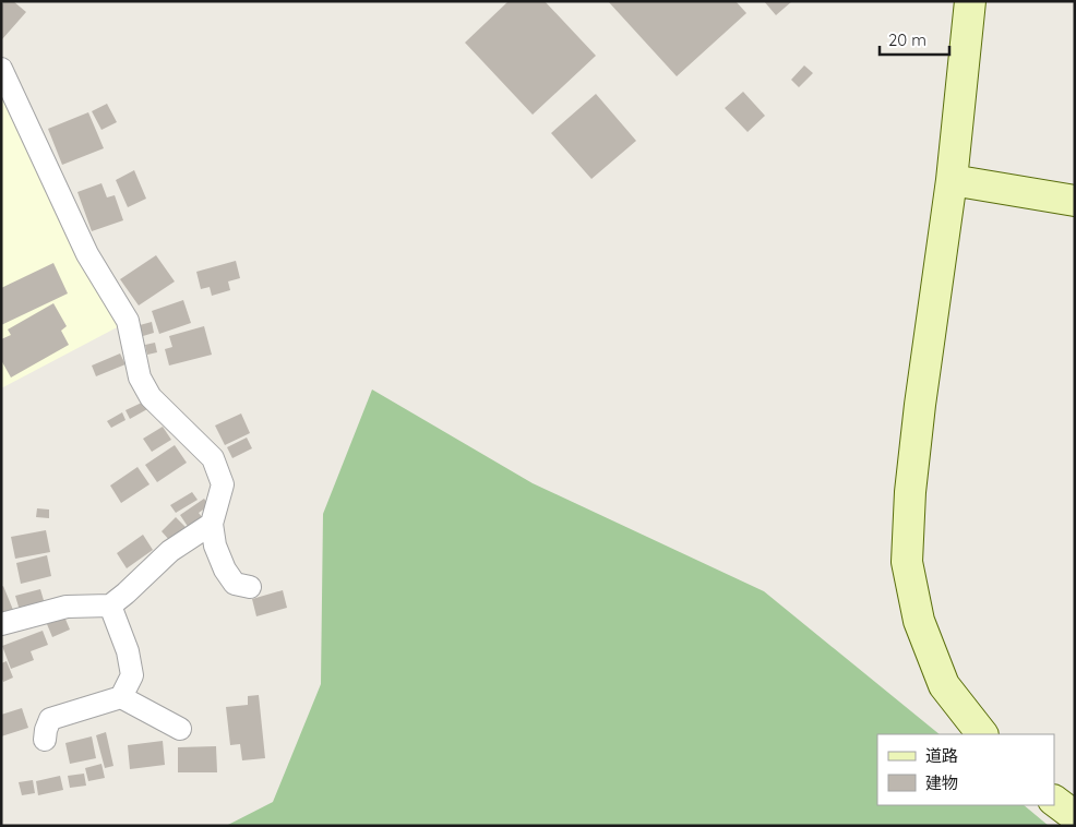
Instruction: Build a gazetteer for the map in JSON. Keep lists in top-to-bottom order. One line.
{"legend":["道路","建物"],"scale_bar":"20 m"}
